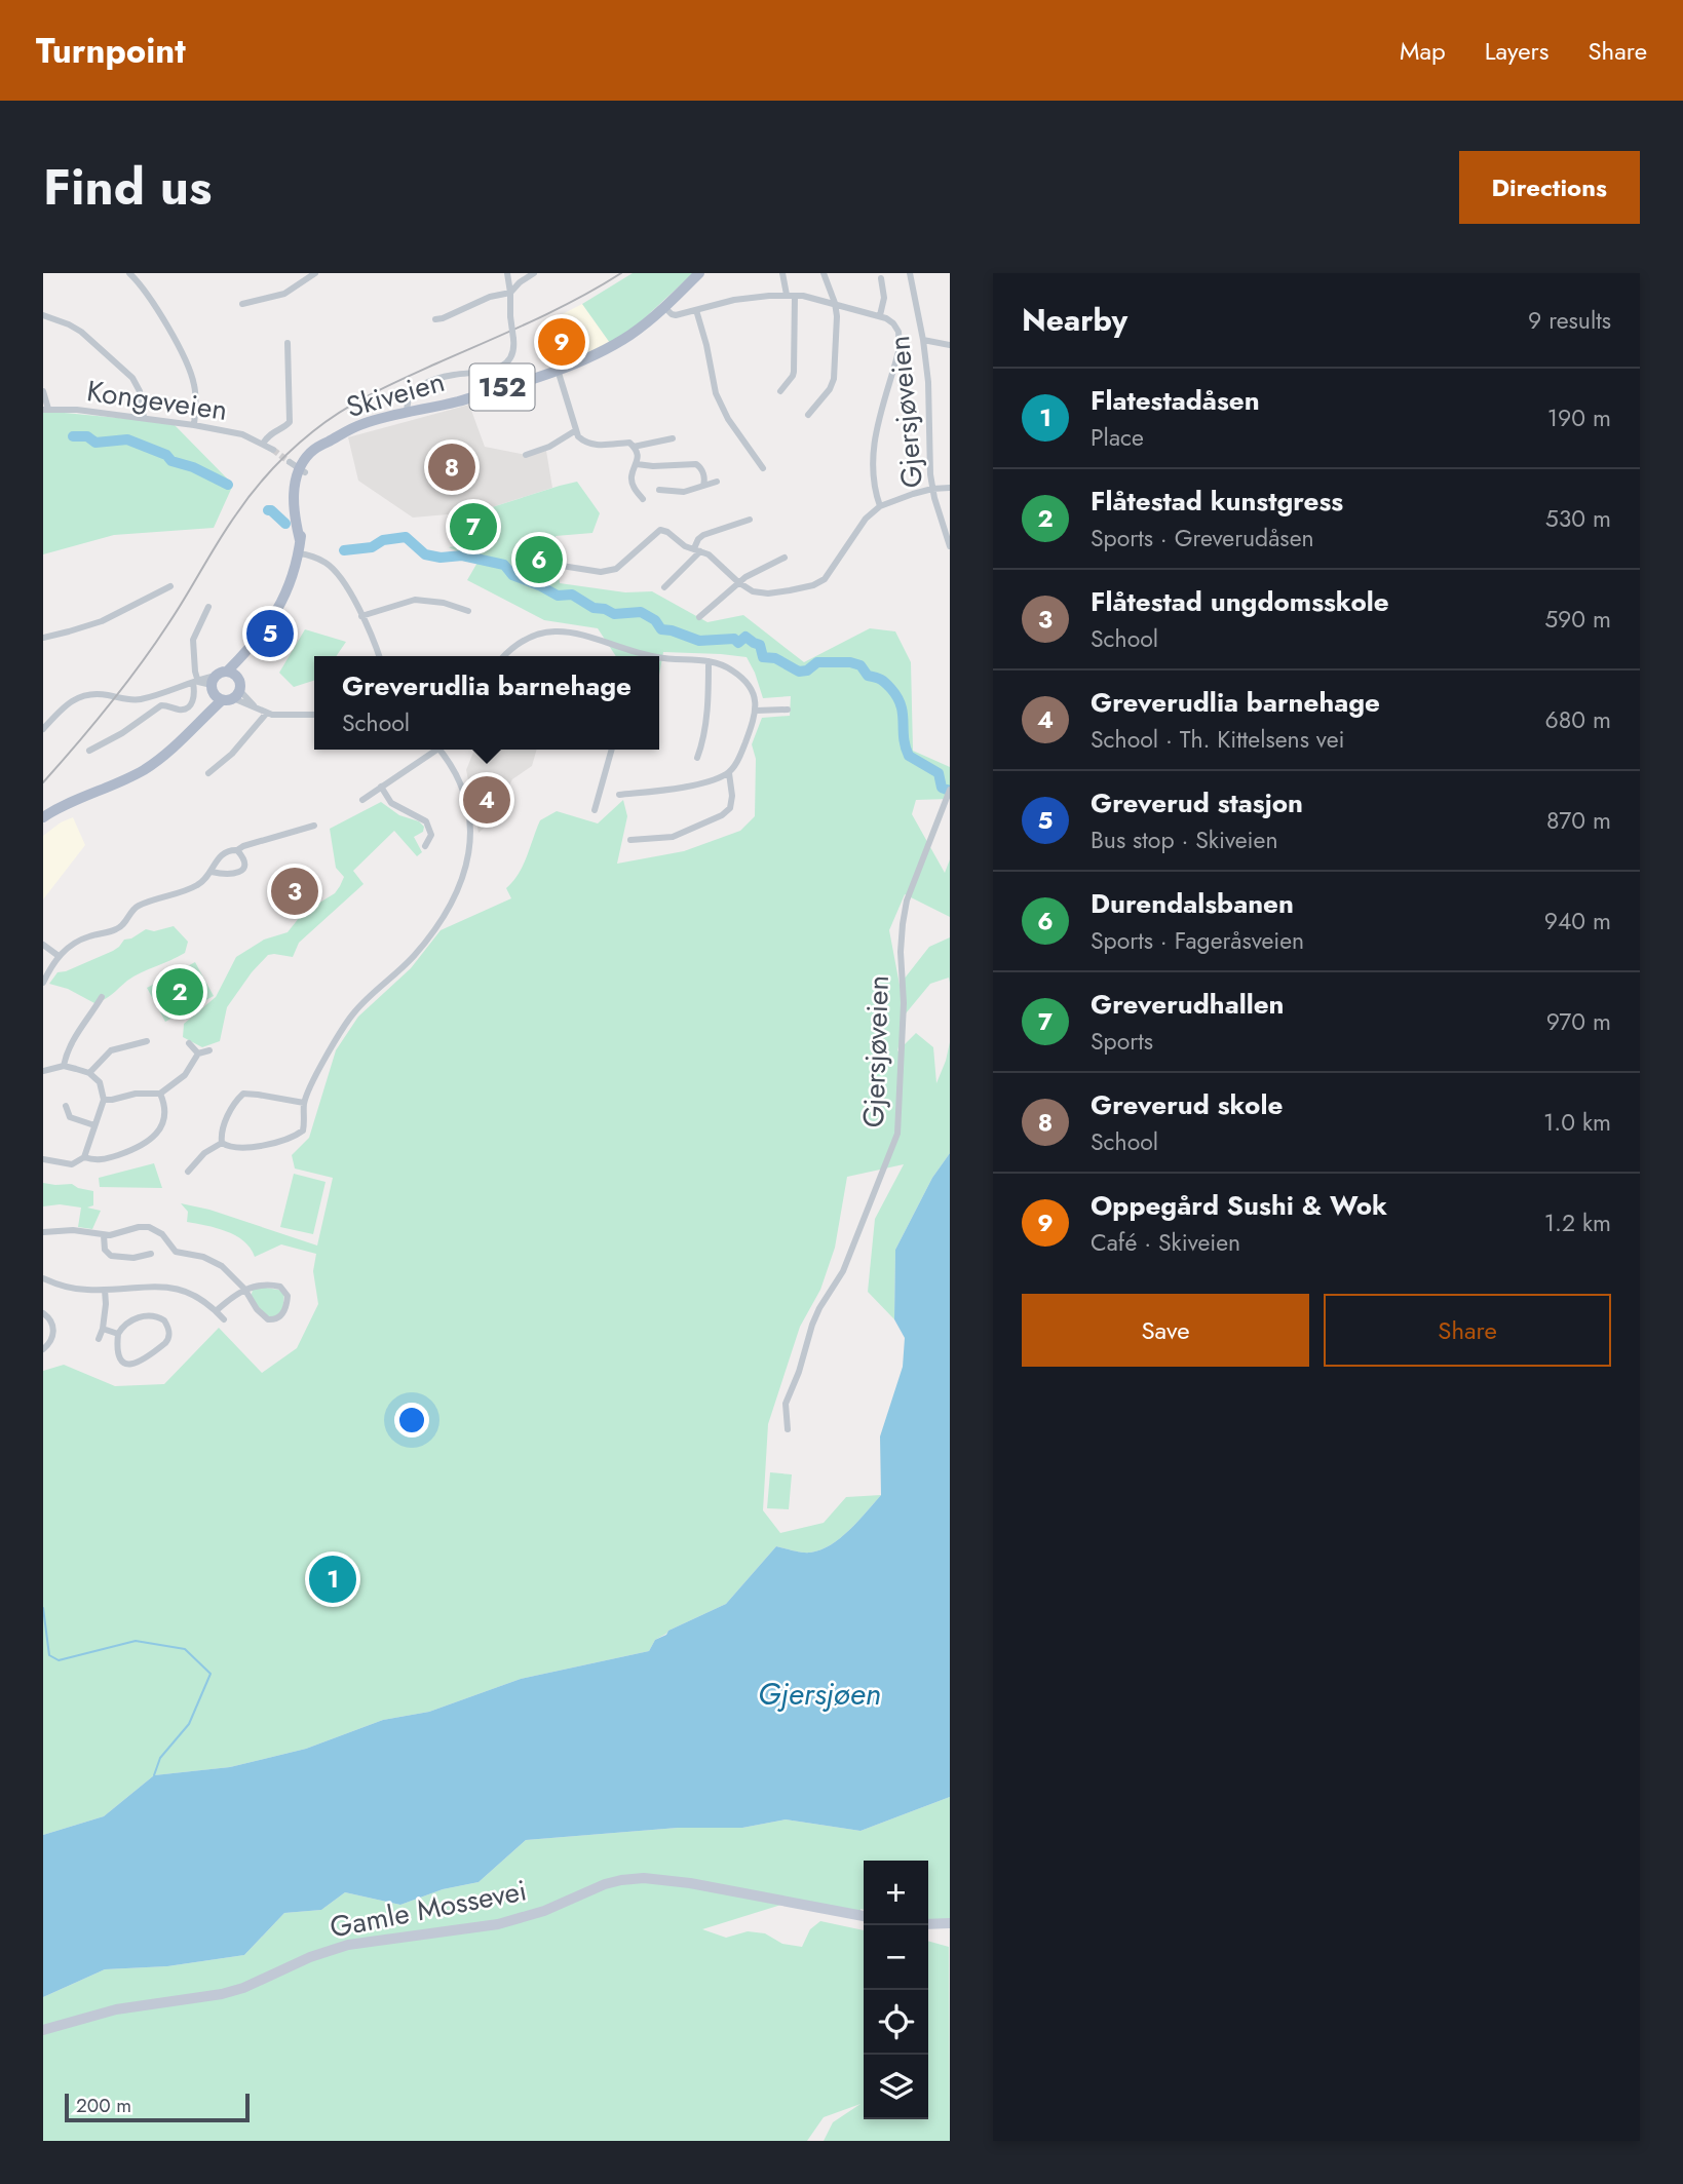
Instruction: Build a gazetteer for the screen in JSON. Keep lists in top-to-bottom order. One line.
{"streets":{"main road":["152","Skiveien","Gamle Mossevei"],"street":["Kongeveien","Gjersjøveien"]},"crossings":[["152","Skiveien"]],"water":["Gjersjøen"],"scale_bar":"200 m","page":{"header":"Turnpoint","nav":["Map","Layers","Share"],"title":"Find us","buttons":["Directions",["Save","Share"]],"heading":["Nearby","9 results"],"pins":["9","8","7","6","5","4","3","2","1"],"list":[{"mark":"1","name":"Flatestadåsen","note":"Place","value":"190 m"},{"mark":"2","name":"Flåtestad kunstgress","note":"Sports · Greverudåsen","value":"530 m"},{"mark":"3","name":"Flåtestad ungdomsskole","note":"School","value":"590 m"},{"mark":"4","name":"Greverudlia barnehage","note":"School · Th. Kittelsens vei","value":"680 m"},{"mark":"5","name":"Greverud stasjon","note":"Bus stop · Skiveien","value":"870 m"},{"mark":"6","name":"Durendalsbanen","note":"Sports · Fageråsveien","value":"940 m"},{"mark":"7","name":"Greverudhallen","note":"Sports","value":"970 m"},{"mark":"8","name":"Greverud skole","note":"School","value":"1.0 km"},{"mark":"9","name":"Oppegård Sushi & Wok","note":"Café · Skiveien","value":"1.2 km"}],"popup":["Greverudlia barnehage","School"],"map_buttons":["+","−"],"scale":"200 m"}}
